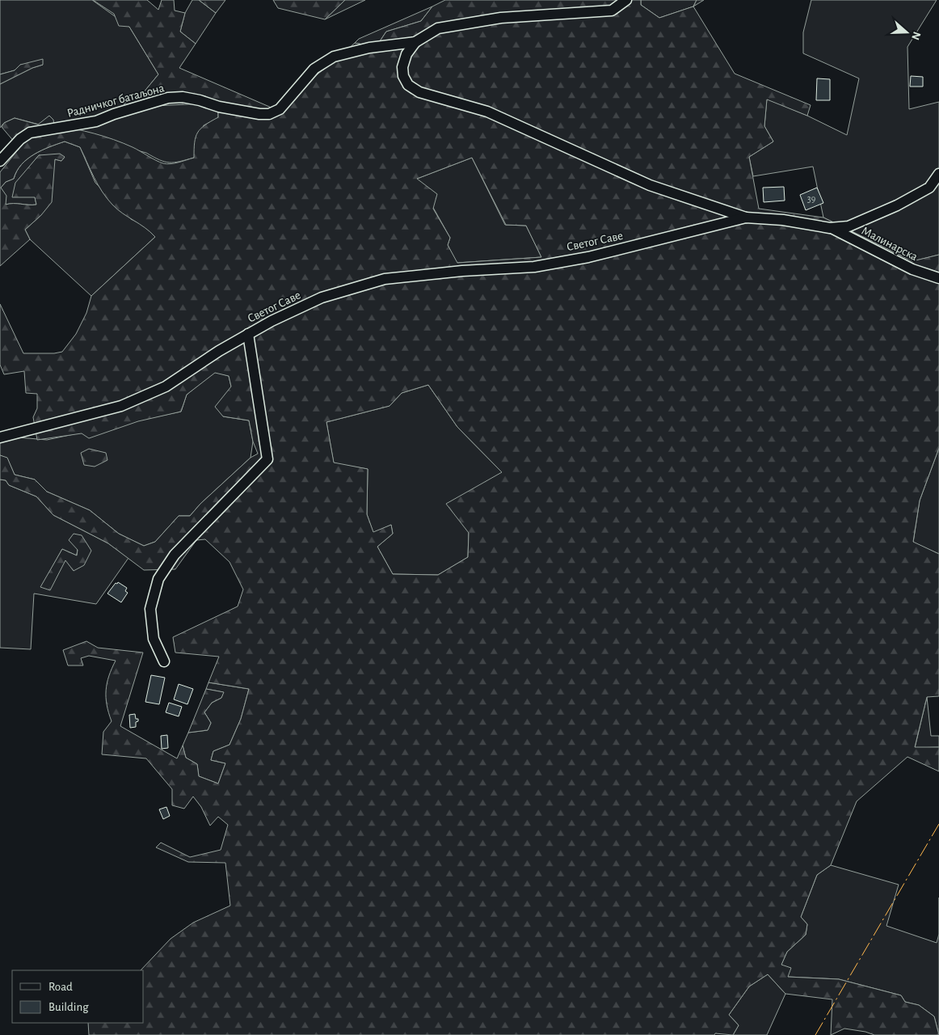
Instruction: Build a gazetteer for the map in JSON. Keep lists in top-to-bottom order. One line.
{"streets":{"street":["Радничког батаљона","Светог Саве","Малинарска"]},"crossings":[["Светог Саве","Малинарска"]],"house_numbers":["39"],"legend":["Road","Building"],"north":"right"}
